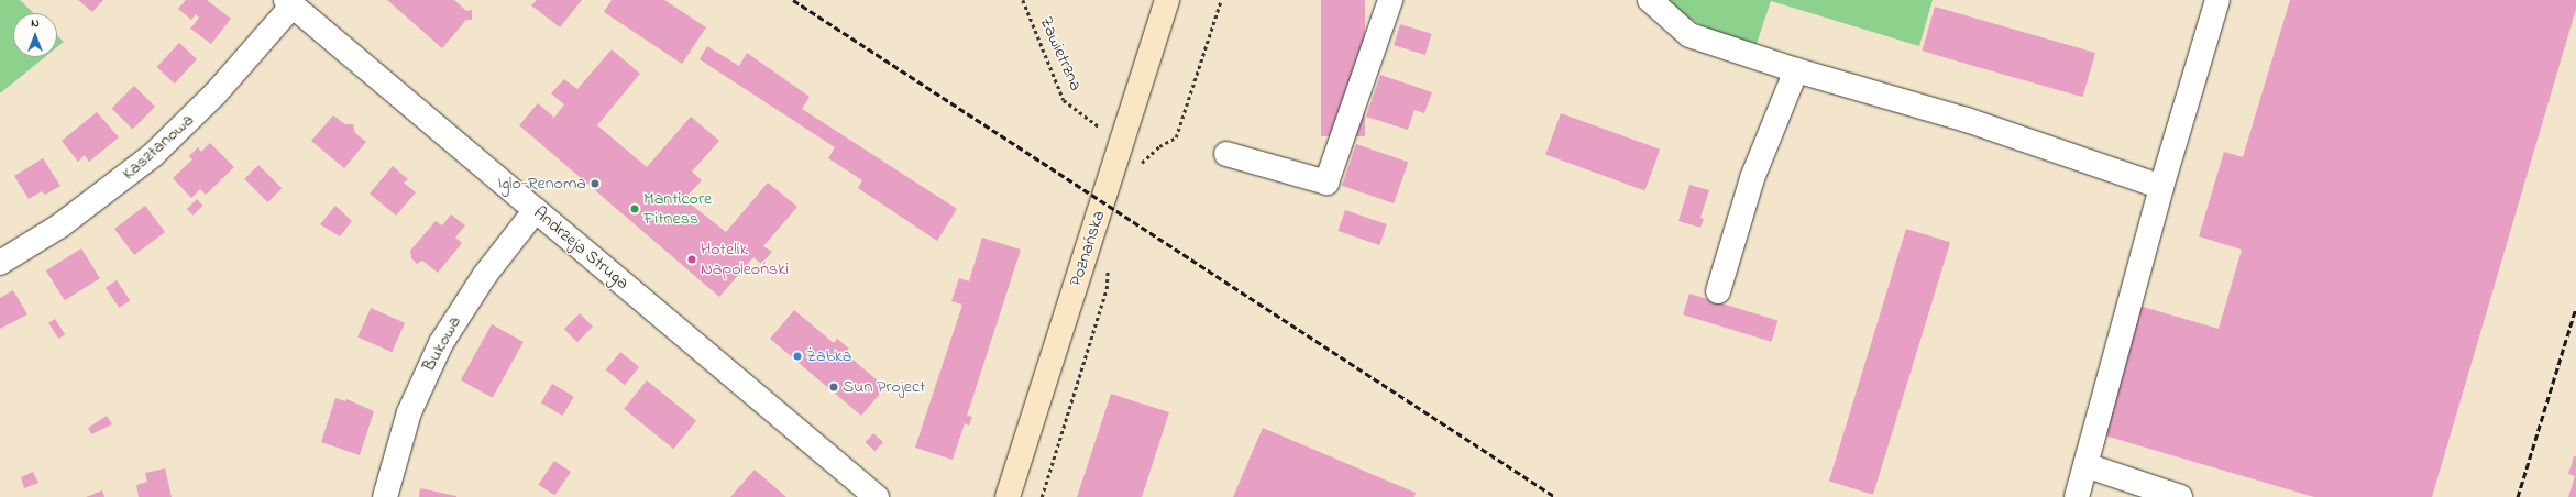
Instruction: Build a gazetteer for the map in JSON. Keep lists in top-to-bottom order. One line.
{"streets":{"main road":["Poznańska"],"street":["Kasztanowa","Andrzeja Struga","Bukowa"],"path":["Zawietrzna"]},"crossings":[["Zawietrzna","Poznańska"],["Kasztanowa","Andrzeja Struga"],["Andrzeja Struga","Bukowa"]],"places":["Iglo-Renoma","Manticore Fitness","Hotelik Napoleoński","Żabka","Sun Project"],"north":"top"}
